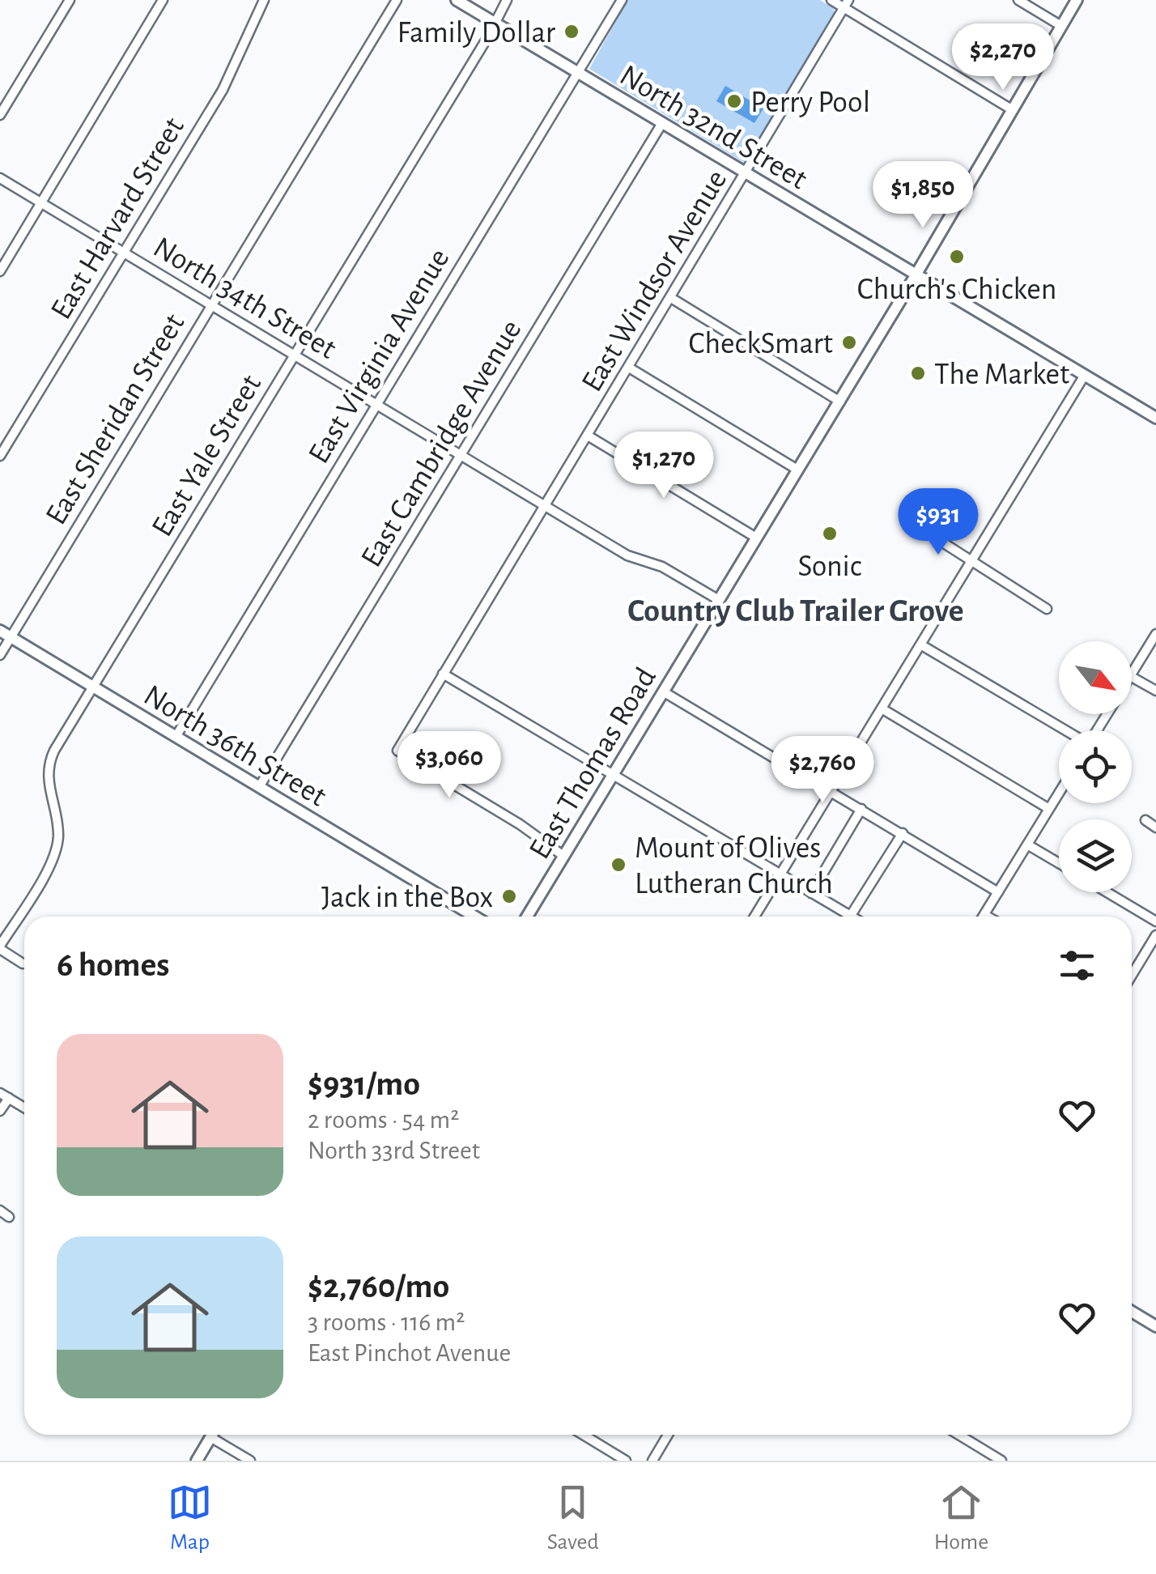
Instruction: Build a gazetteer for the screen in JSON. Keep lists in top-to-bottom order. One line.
{"streets":{"main road":["North 32nd Street","North 36th Street","East Thomas Road"],"street":["East Harvard Street","East Windsor Avenue","North 34th Street","East Virginia Avenue","East Sheridan Street","East Cambridge Avenue","East Yale Street"]},"crossings":[["North 32nd Street","East Windsor Avenue"],["North 32nd Street","East Virginia Avenue"],["North 32nd Street","East Cambridge Avenue"],["North 32nd Street","East Yale Street"],["North 32nd Street","East Thomas Road"],["East Harvard Street","North 34th Street"],["East Windsor Avenue","North 34th Street"],["East Windsor Avenue","East Thomas Road"],["North 34th Street","East Virginia Avenue"],["North 34th Street","East Sheridan Street"],["North 34th Street","East Cambridge Avenue"],["North 34th Street","East Yale Street"],["North 34th Street","East Thomas Road"],["East Virginia Avenue","North 36th Street"],["East Sheridan Street","North 36th Street"],["East Cambridge Avenue","North 36th Street"],["East Yale Street","North 36th Street"]],"districts":["Country Club Trailer Grove"],"places":["Family Dollar","Perry Pool","Church's Chicken","CheckSmart","The Market","Sonic","Mount of Olives Lutheran Church","Jack in the Box"],"north":"bottom right","page":{"price":["$2,270","$1,850","$1,270","$931","$3,060","$2,760"],"heading":"6 homes","list":[{"name":"$931/mo","note":"2 rooms · 54 m² · North 33rd Street"},{"name":"$2,760/mo","note":"3 rooms · 116 m² · East Pinchot Avenue"}],"tabs":["Map","Saved","Home"]}}
